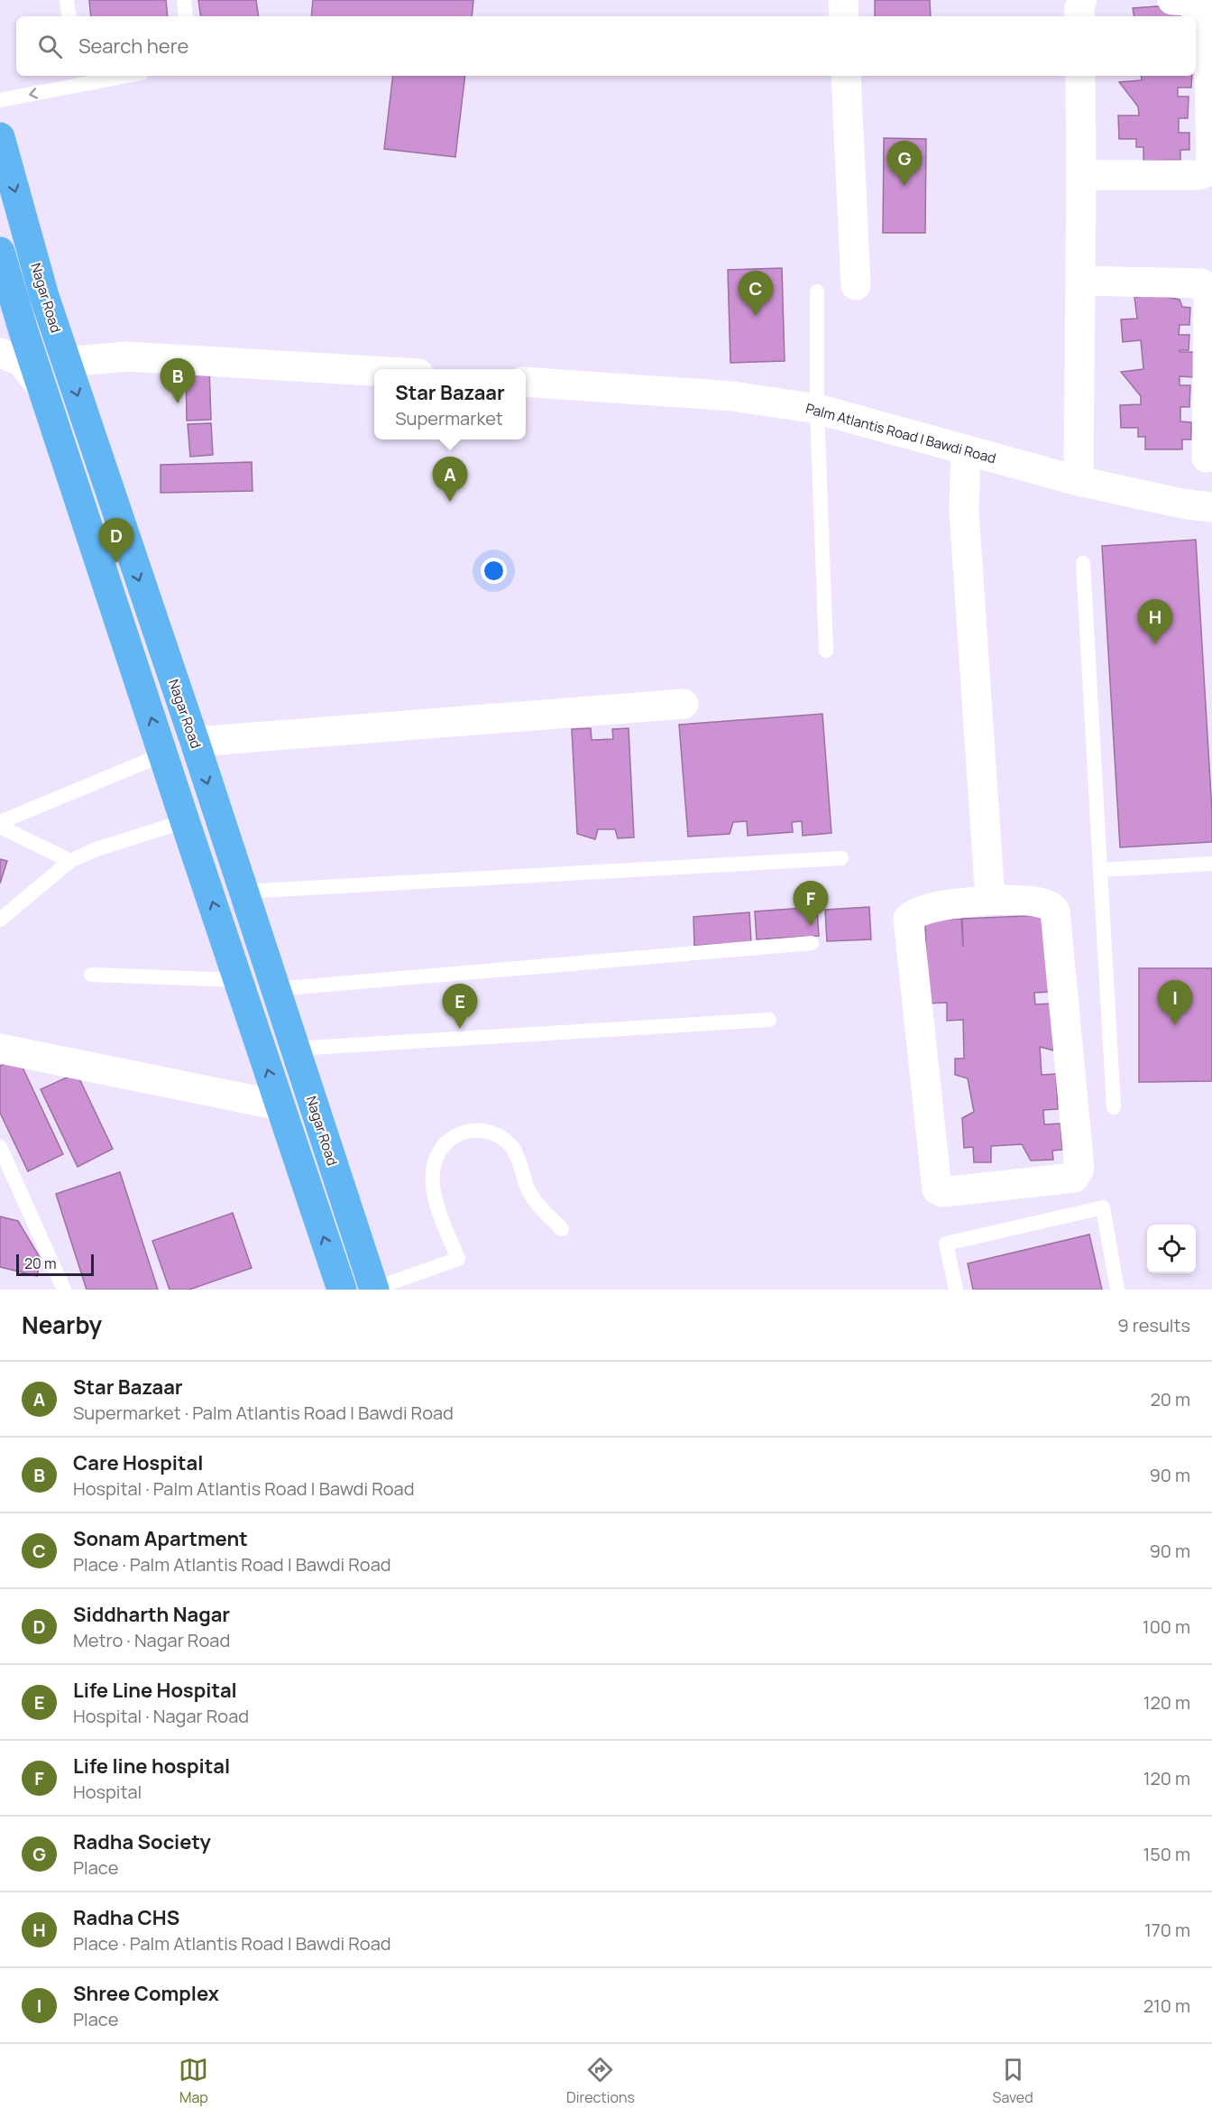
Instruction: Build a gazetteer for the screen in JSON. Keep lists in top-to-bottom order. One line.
{"streets":{"highway":["Nagar Road"],"street":["Palm Atlantis Road | Bawdi Road"]},"scale_bar":"20 m","page":{"search":"Search here","pins":["G","C","B","A","D","H","F","I","E"],"popup":["Star Bazaar","Supermarket"],"scale":"20 m","heading":["Nearby","9 results"],"list":[{"mark":"A","name":"Star Bazaar","note":"Supermarket · Palm Atlantis Road | Bawdi Road","value":"20 m"},{"mark":"B","name":"Care Hospital","note":"Hospital · Palm Atlantis Road | Bawdi Road","value":"90 m"},{"mark":"C","name":"Sonam Apartment","note":"Place · Palm Atlantis Road | Bawdi Road","value":"90 m"},{"mark":"D","name":"Siddharth Nagar","note":"Metro · Nagar Road","value":"100 m"},{"mark":"E","name":"Life Line Hospital","note":"Hospital · Nagar Road","value":"120 m"},{"mark":"F","name":"Life line hospital","note":"Hospital","value":"120 m"},{"mark":"G","name":"Radha Society","note":"Place","value":"150 m"},{"mark":"H","name":"Radha CHS","note":"Place · Palm Atlantis Road | Bawdi Road","value":"170 m"},{"mark":"I","name":"Shree Complex","note":"Place","value":"210 m"}],"nav":["Map","Directions","Saved"]}}
